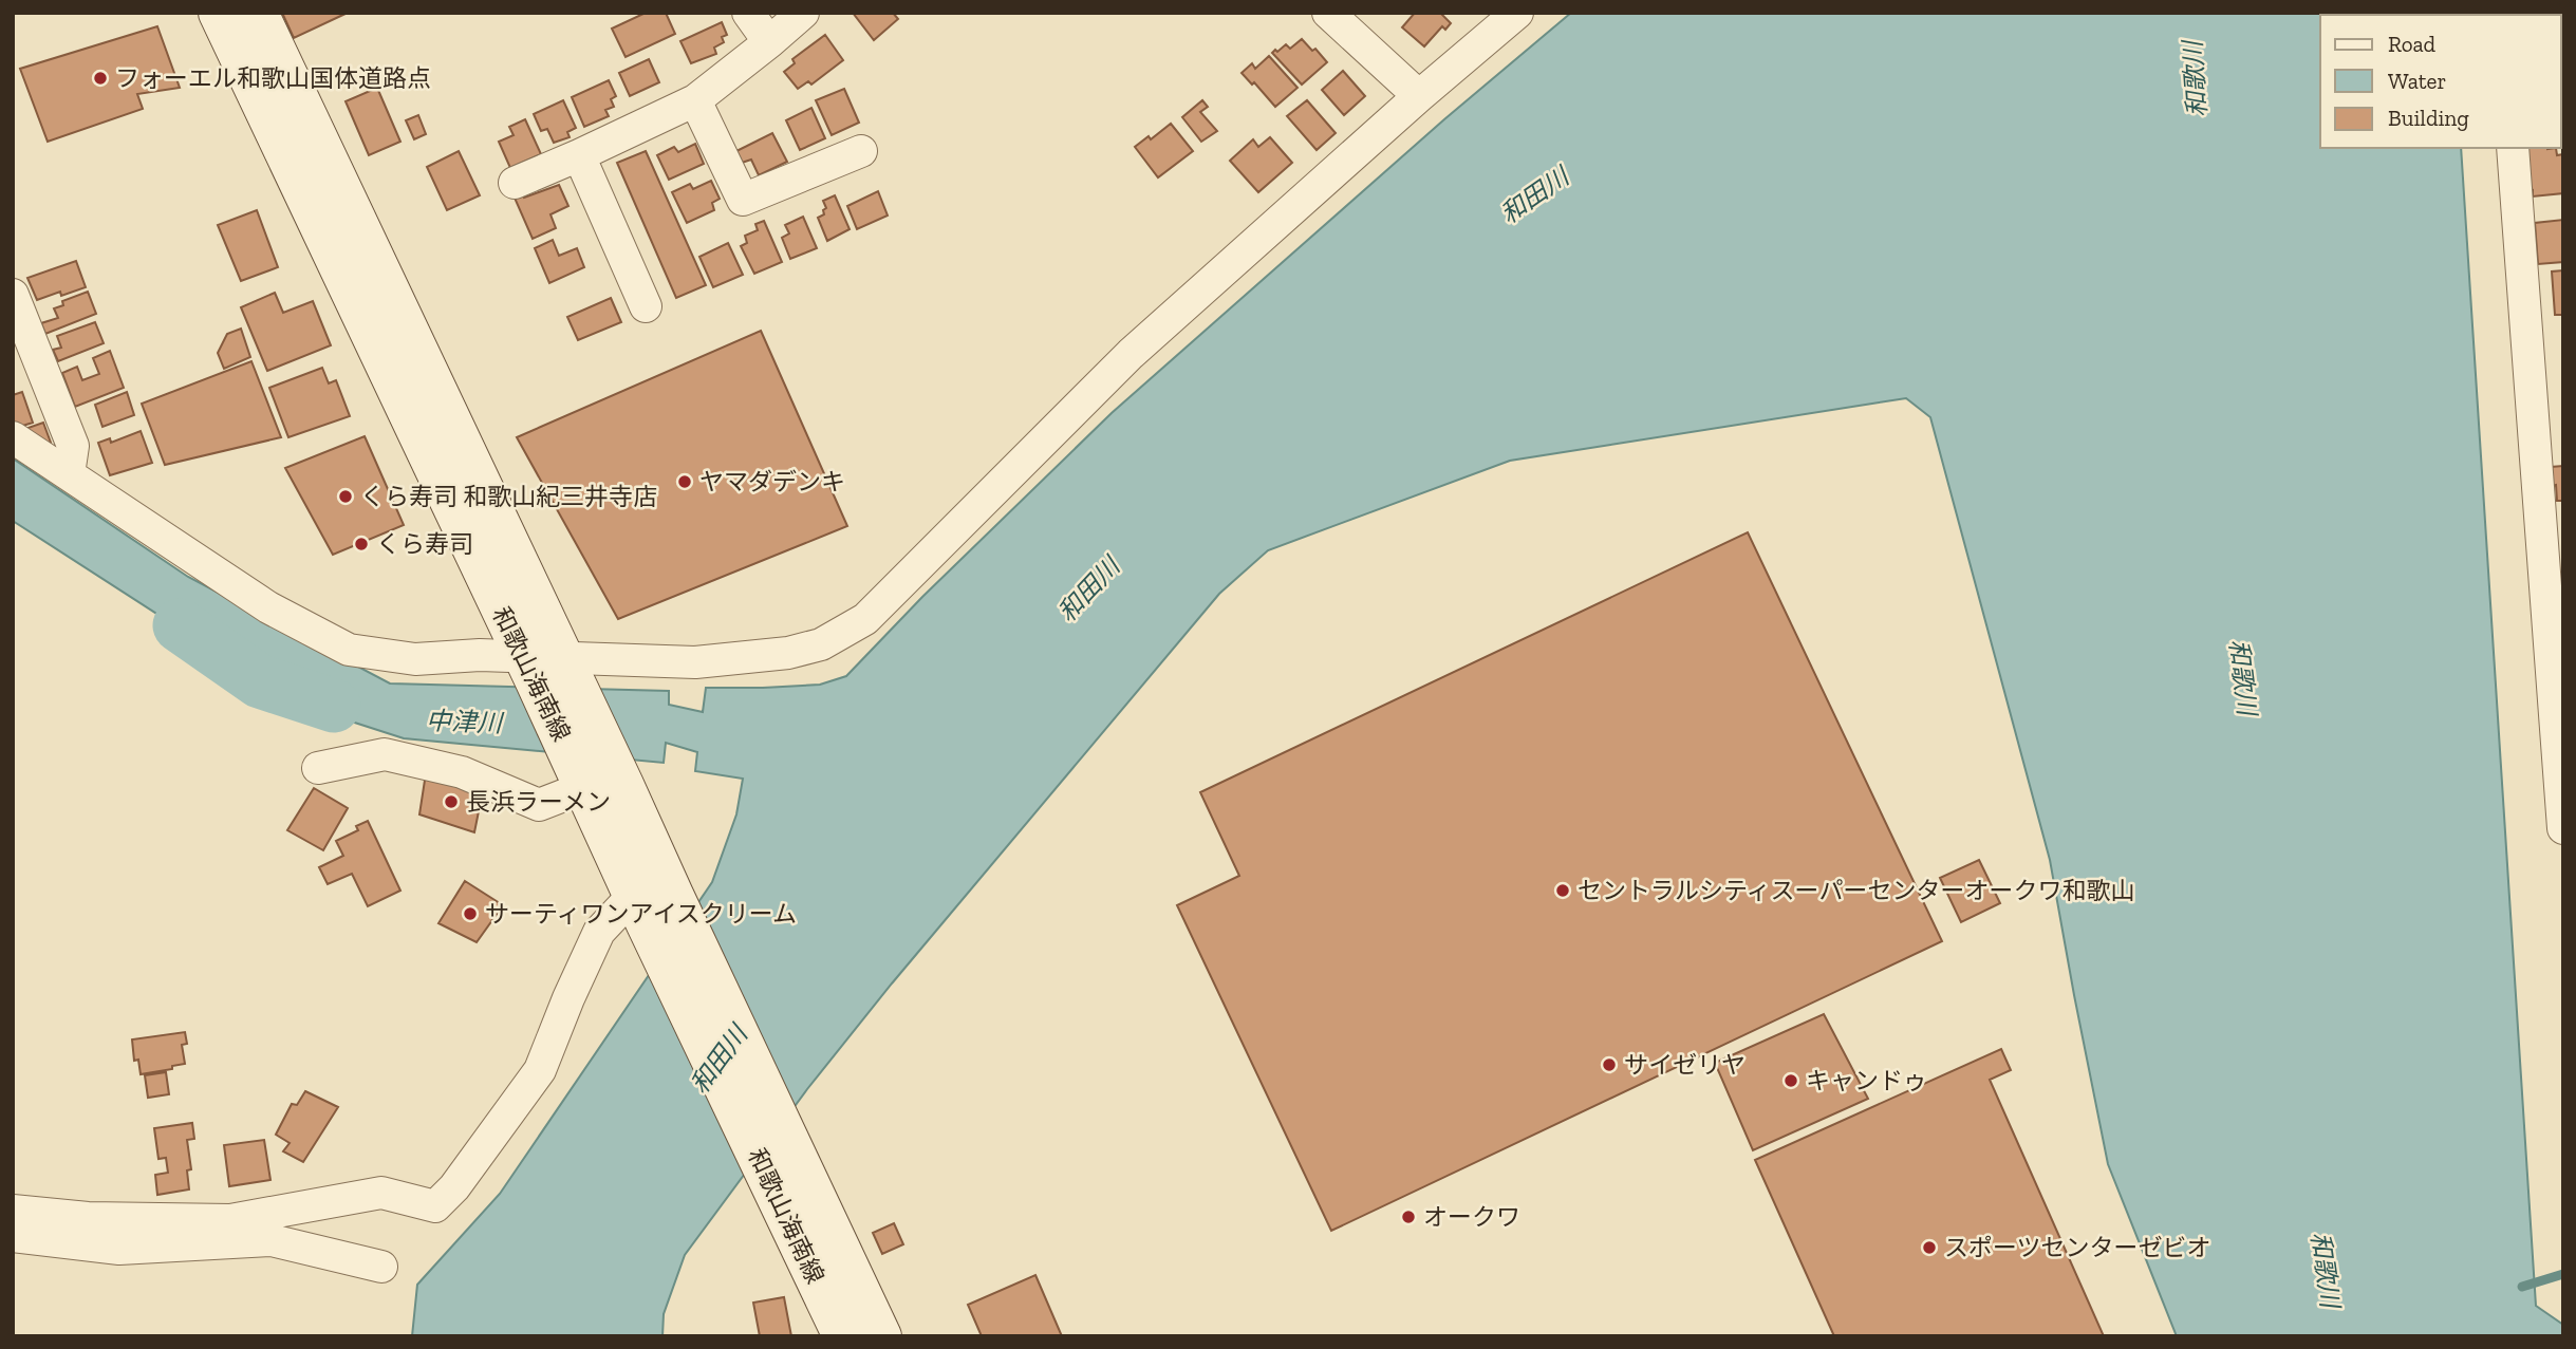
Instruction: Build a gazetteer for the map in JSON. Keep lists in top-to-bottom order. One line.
{"streets":{"main road":["和歌山海南線"]},"water":["和歌川","和田川","中津川"],"places":["フォーエル和歌山国体道路点","ヤマダデンキ","くら寿司 和歌山紀三井寺店","くら寿司","長浜ラーメン","セントラルシティスーパーセンターオークワ和歌山","サーティワンアイスクリーム","サイゼリヤ","キャンドゥ","オークワ","スポーツセンターゼビオ"],"legend":["Road","Water","Building"]}
